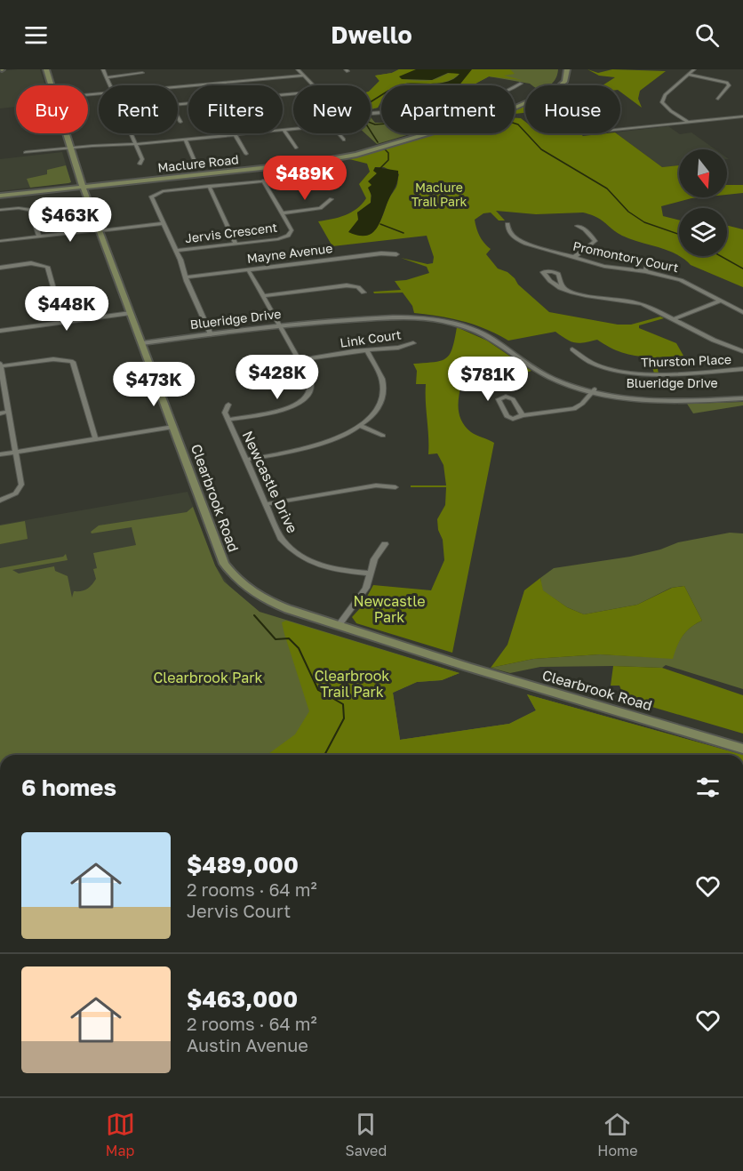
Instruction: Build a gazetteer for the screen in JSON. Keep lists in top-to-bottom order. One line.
{"streets":{"main road":["Maclure Road","Clearbrook Road"],"street":["Jervis Crescent","Mayne Avenue","Promontory Court","Blueridge Drive","Link Court","Thurston Place","Newcastle Drive"]},"crossings":[["Maclure Road","Clearbrook Road"],["Blueridge Drive","Clearbrook Road"]],"parks":["Maclure Trail Park","Newcastle Park","Clearbrook Trail Park","Clearbrook Park"],"north":"bottom","page":{"header":"Dwello","chip":["Buy","Rent","Filters","New","Apartment","House"],"price":["$489K","$463K","$448K","$428K","$781K","$473K"],"heading":"6 homes","list":[{"name":"$489,000","note":"2 rooms · 64 m² · Jervis Court"},{"name":"$463,000","note":"2 rooms · 64 m² · Austin Avenue"}],"tabs":["Map","Saved","Home"]}}
